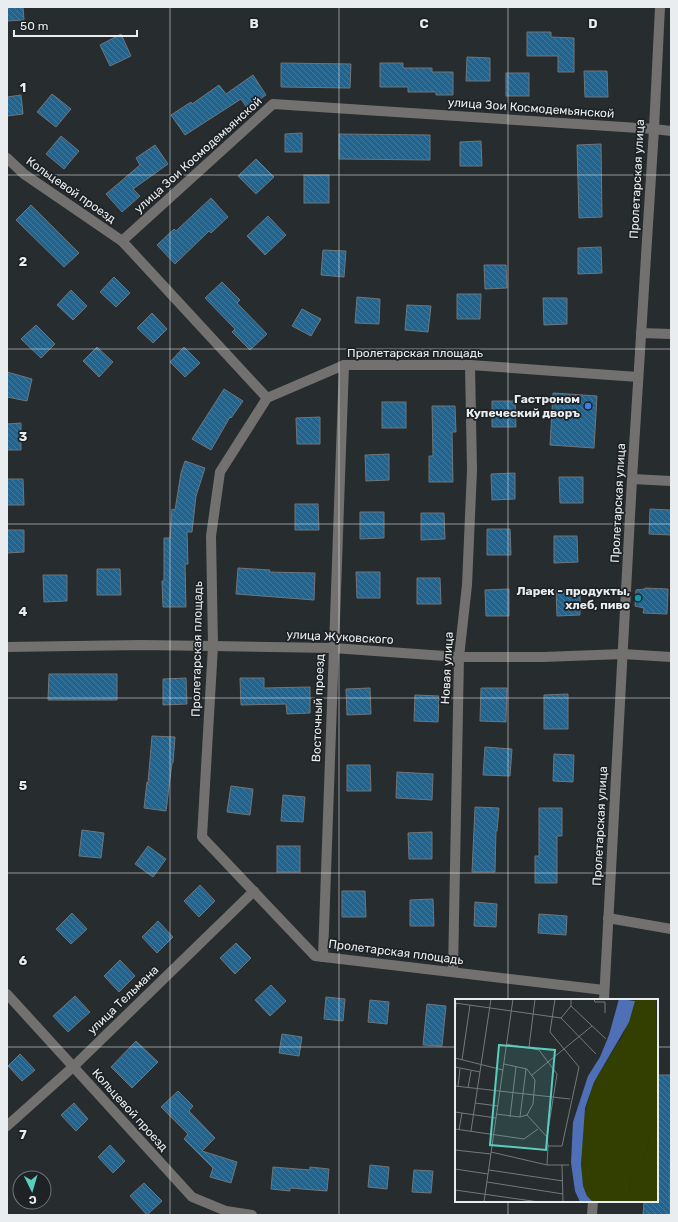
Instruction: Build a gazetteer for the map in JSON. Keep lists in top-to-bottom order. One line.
{"streets":{"street":["улица Зои Космодемьянской","Пролетарская улица","Кольцевой проезд","Пролетарская площадь","улица Жуковского","Новая улица","Восточный проезд","улица Тельмана"]},"crossings":[["улица Зои Космодемьянской","Пролетарская улица"],["улица Зои Космодемьянской","Кольцевой проезд"],["Пролетарская улица","Пролетарская площадь"],["Пролетарская улица","улица Жуковского"],["Кольцевой проезд","улица Тельмана"],["Пролетарская площадь","улица Жуковского"],["Пролетарская площадь","Новая улица"],["Пролетарская площадь","Восточный проезд"],["Пролетарская площадь","улица Тельмана"],["улица Жуковского","Новая улица"],["улица Жуковского","Восточный проезд"]],"places":["Гастроном Купеческий дворъ","Ларек - продукты, хлеб, пиво"],"scale_bar":"50 m","north":"bottom","grid":{"columns":["B","C","D"],"rows":["1","2","3","4","5","6","7"]}}
